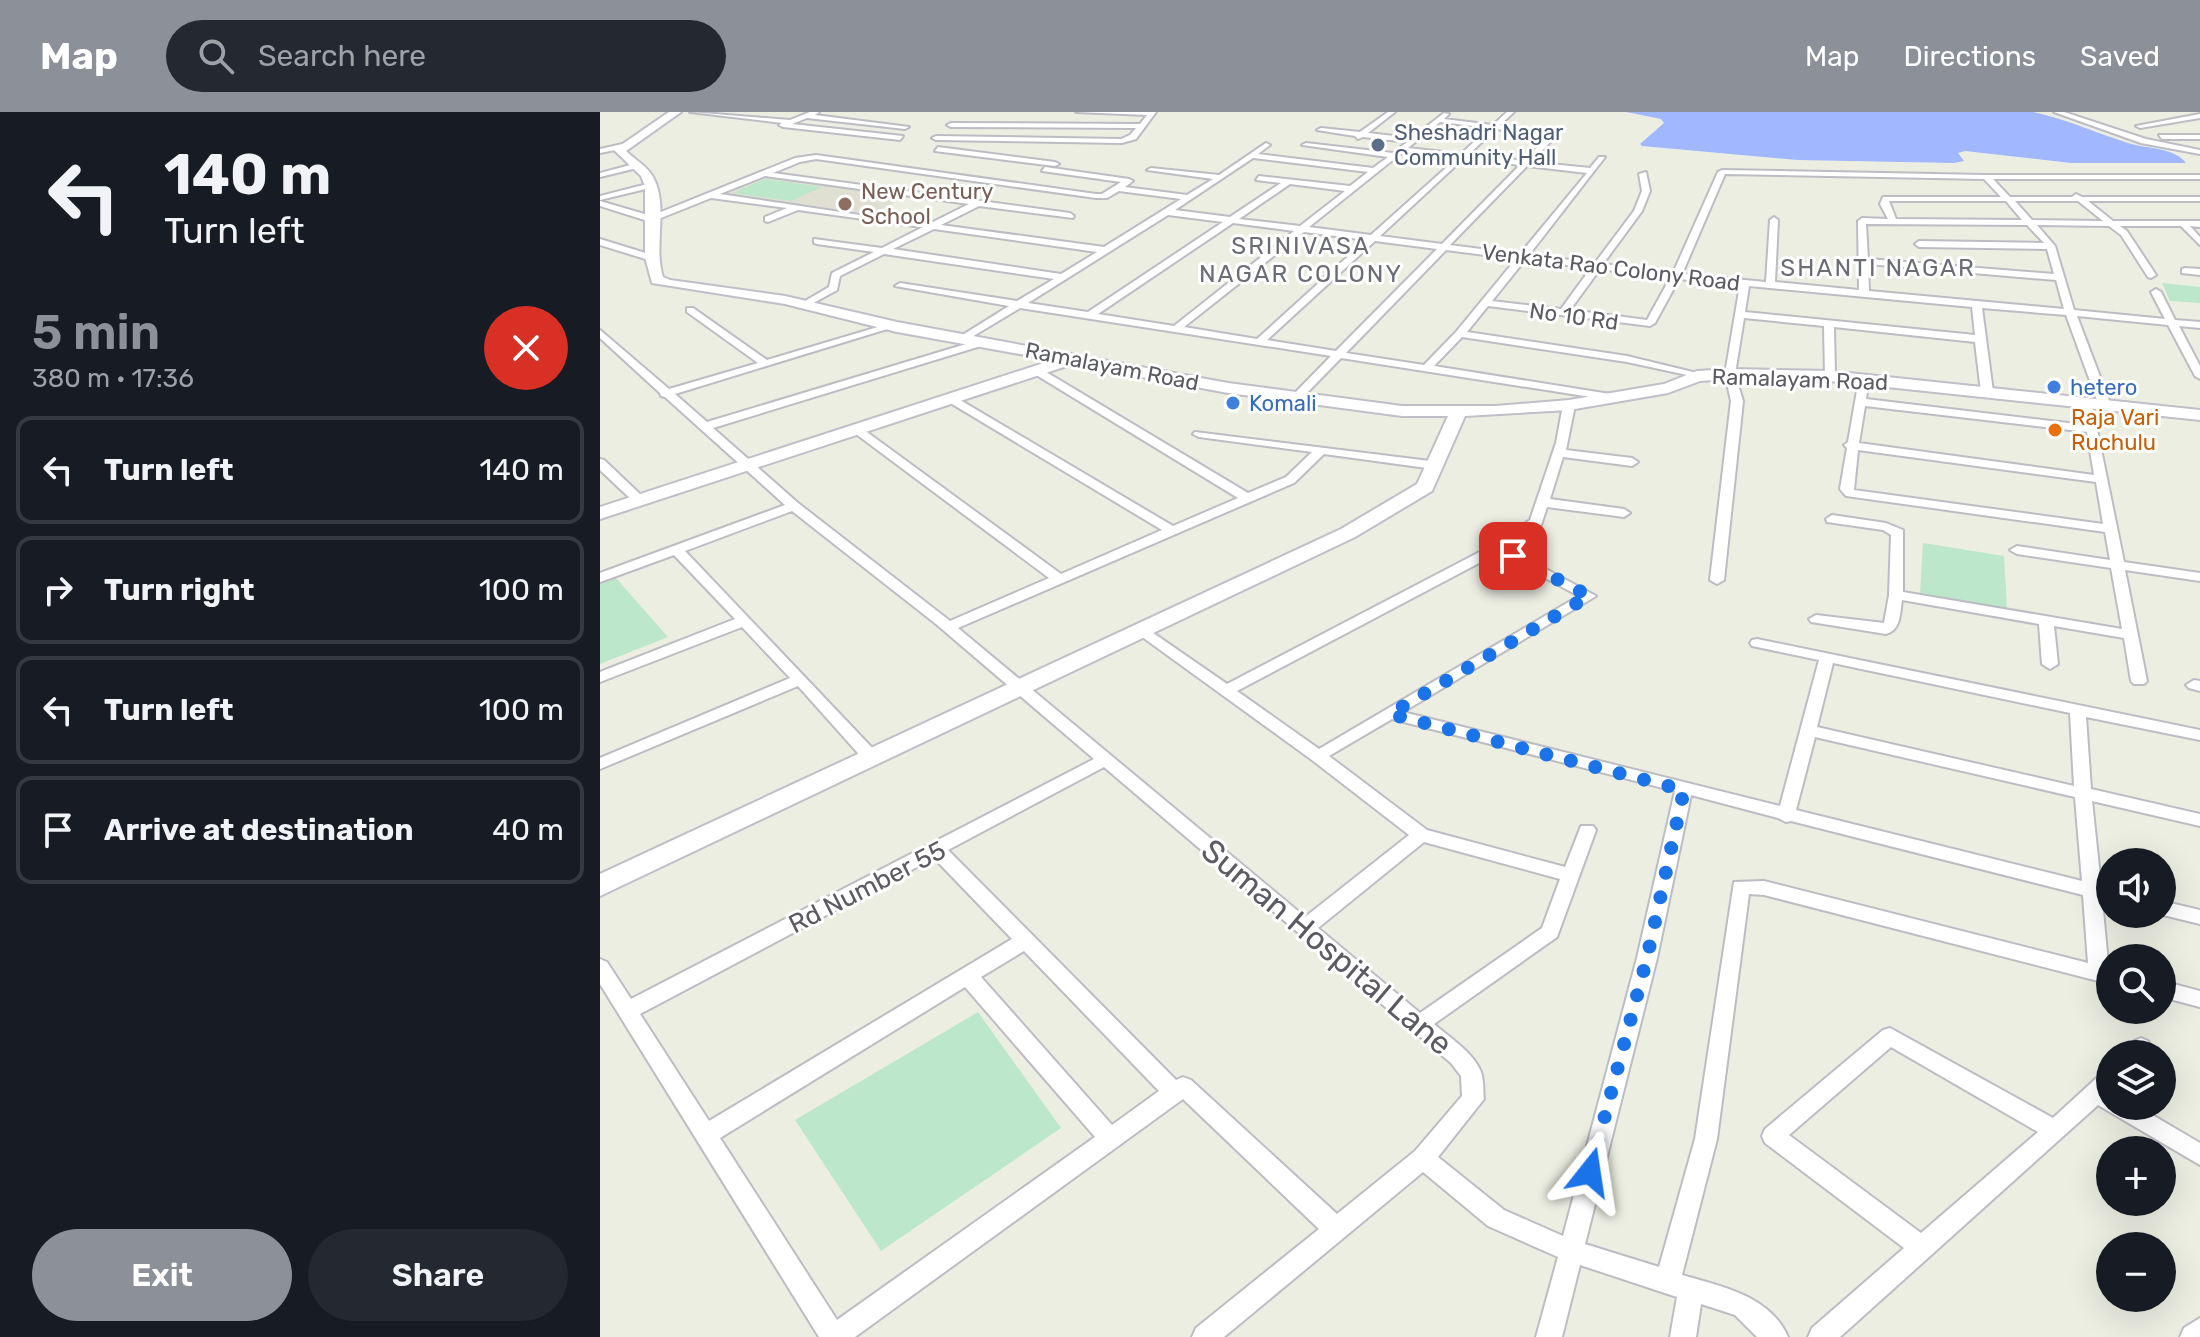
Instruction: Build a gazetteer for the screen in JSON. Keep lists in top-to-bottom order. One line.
{"streets":{"street":["Venkata Rao Colony Road","No 10 Rd","Ramalayam Road","Rd Number 55","Suman Hospital Lane"]},"crossings":[["Venkata Rao Colony Road","No 10 Rd"],["Rd Number 55","Suman Hospital Lane"]],"districts":["SRINIVASA NAGAR COLONY","SHANTI NAGAR"],"places":["Sheshadri Nagar Community Hall","New Century School","hetero","Komali","Raja Vari Ruchulu"],"page":{"header":"Map","search":"Search here","nav":["Map","Directions","Saved"],"turn":["140 m","Turn left"],"heading":["5 min","380 m · 17:36"],"list":[{"name":"Turn left","value":"140 m"},{"name":"Turn right","value":"100 m"},{"name":"Turn left","value":"100 m"},{"name":"Arrive at destination","value":"40 m"}],"map_buttons":["+","−"],"buttons":["Exit","Share"]}}
